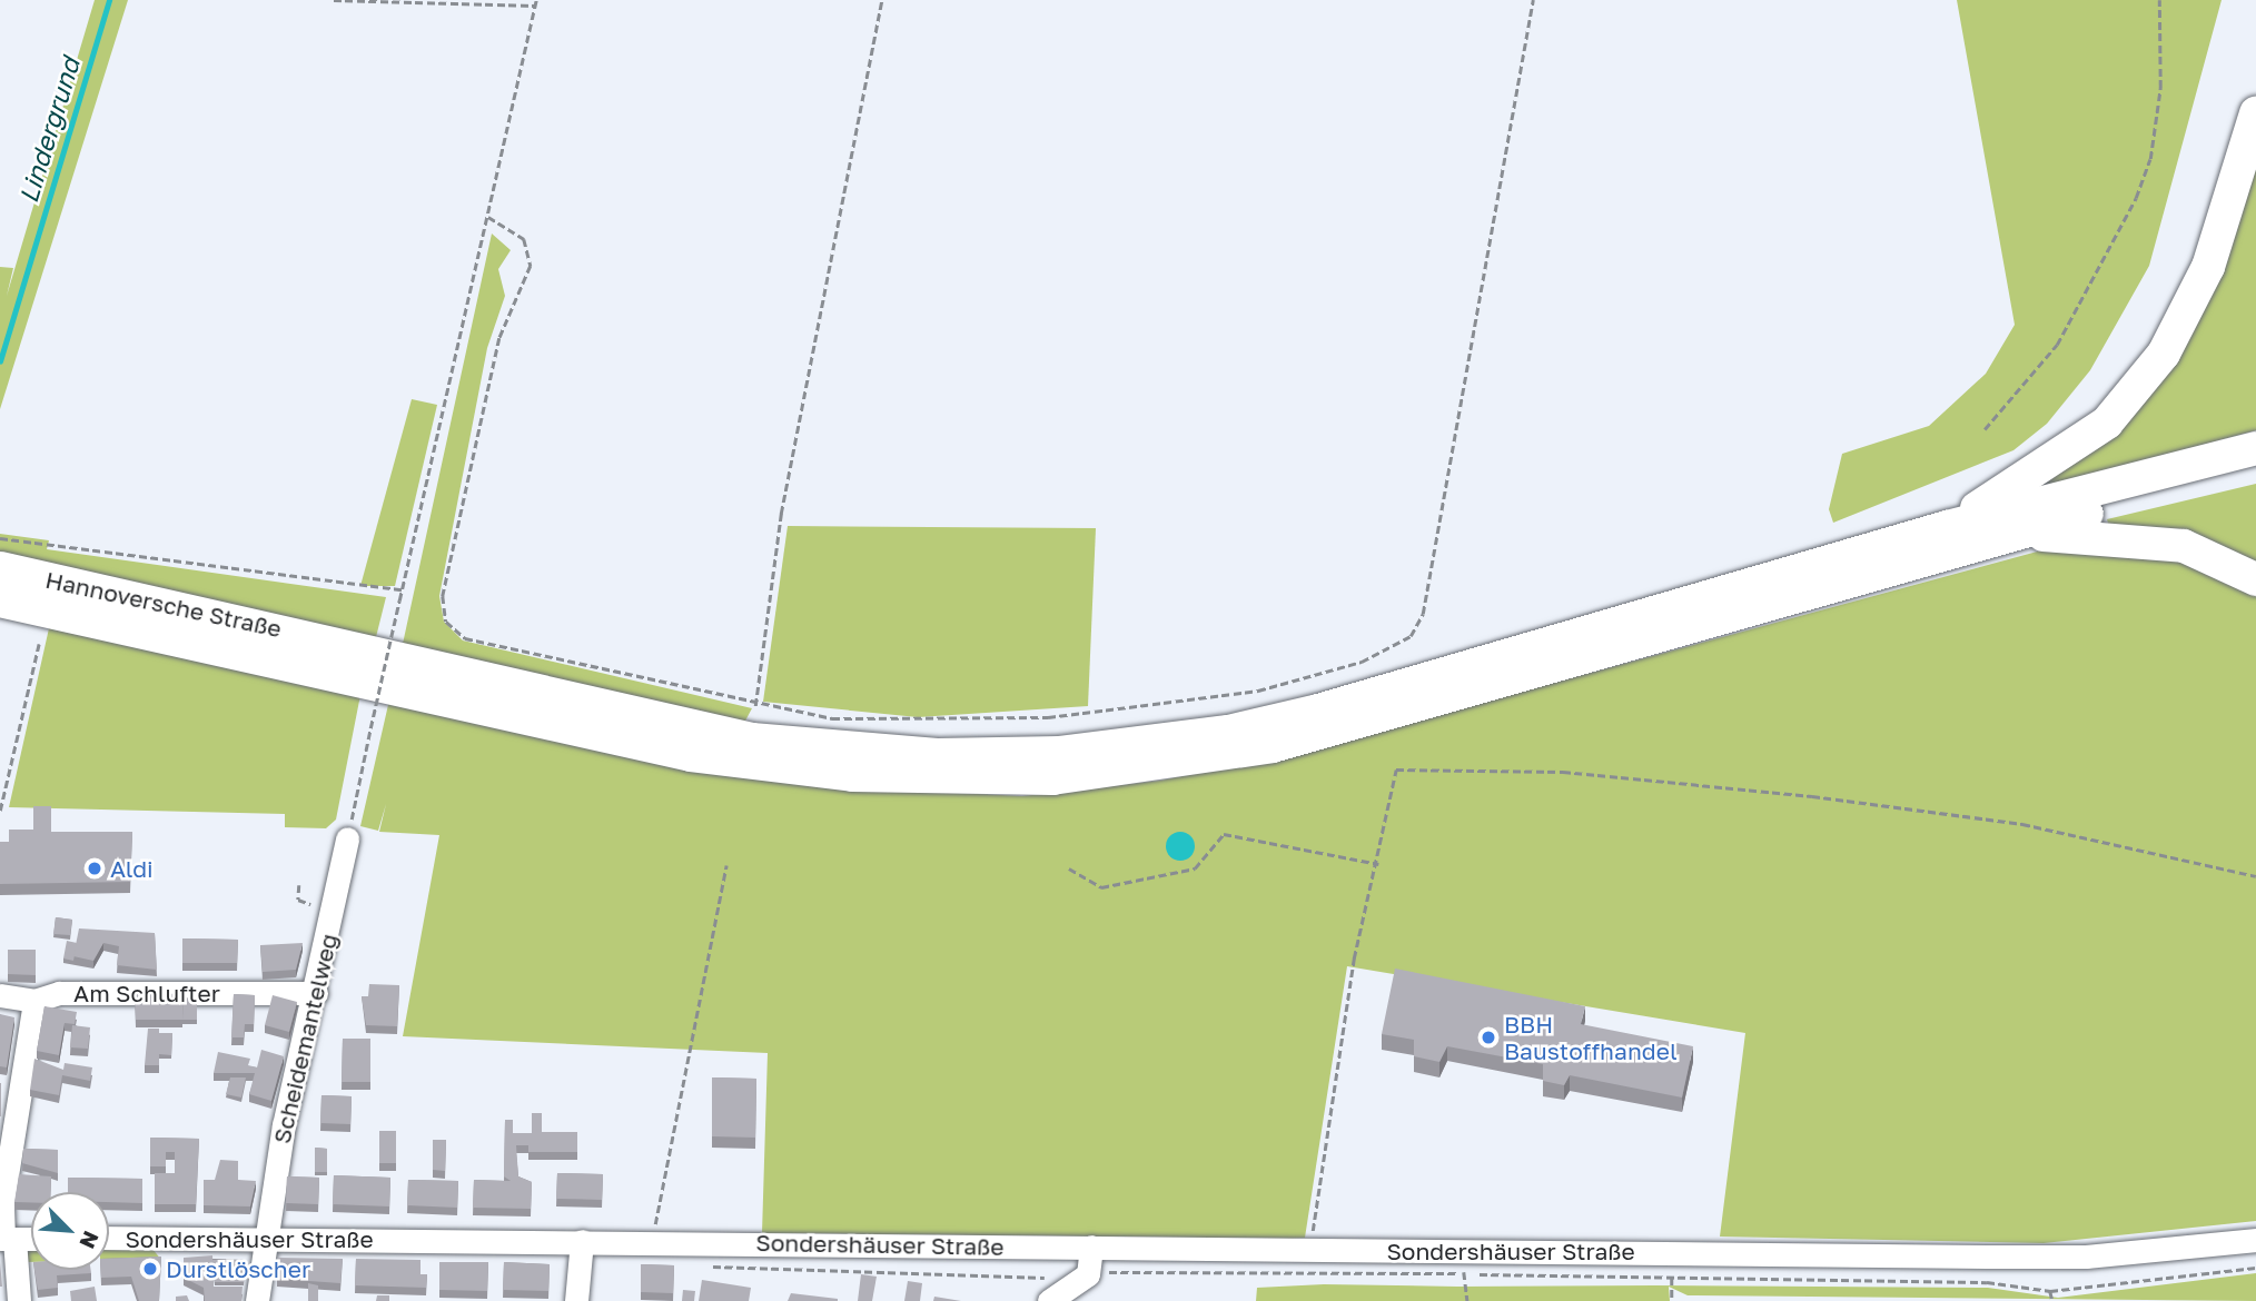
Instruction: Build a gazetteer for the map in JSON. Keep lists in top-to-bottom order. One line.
{"streets":{"highway":["Hannoversche Straße"],"street":["Am Schlufter","Scheidemantelweg","Sondershäuser Straße"]},"crossings":[["Am Schlufter","Scheidemantelweg"],["Scheidemantelweg","Sondershäuser Straße"]],"water":["Lindergrund"],"places":["Aldi","BBH Baustoffhandel","Durstlöscher"],"north":"bottom right"}
